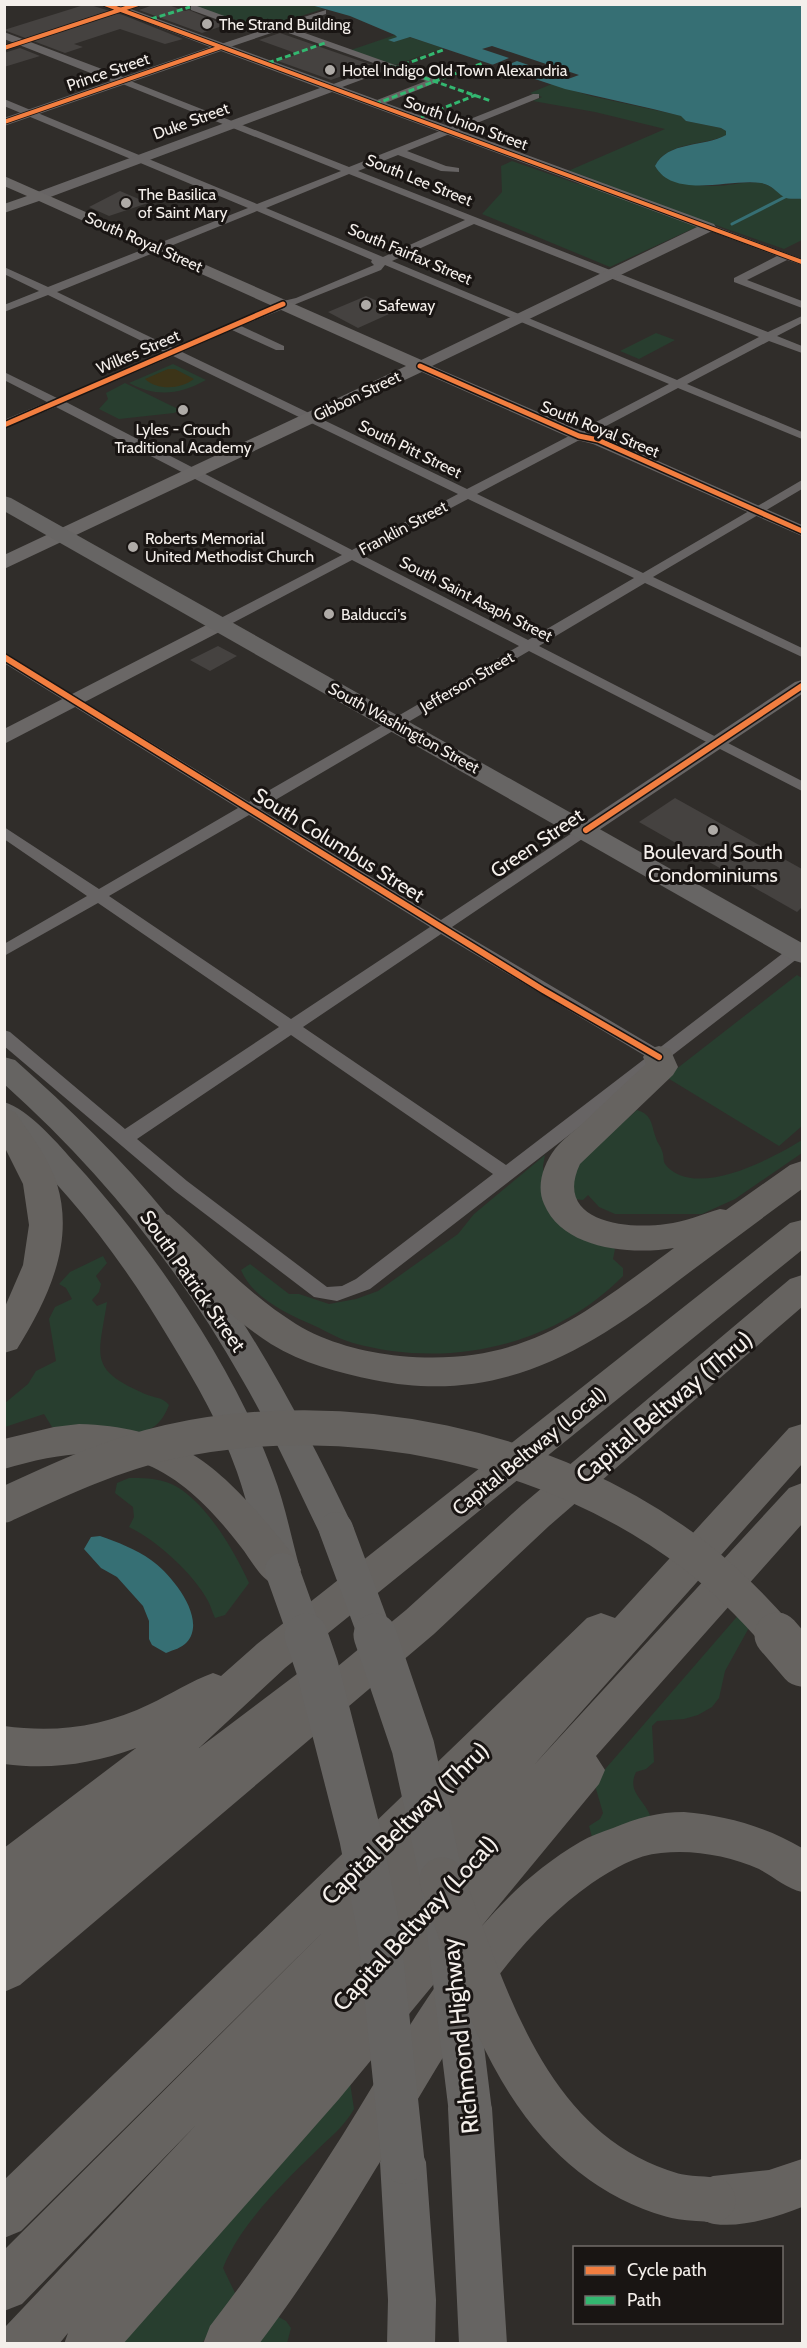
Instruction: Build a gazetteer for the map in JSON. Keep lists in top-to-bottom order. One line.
{"streets":{"highway":["South Patrick Street","Capital Beltway (Thru)","Capital Beltway (Local)","Richmond Highway"],"main road":["Duke Street","South Royal Street","Gibbon Street","Franklin Street","South Washington Street"],"street":["Prince Street","South Union Street","South Lee Street","South Fairfax Street","Wilkes Street","South Pitt Street","South Saint Asaph Street","Jefferson Street","Green Street","South Columbus Street"]},"crossings":[["Prince Street","South Union Street"],["Prince Street","South Lee Street"],["Prince Street","South Fairfax Street"],["Duke Street","South Union Street"],["Duke Street","South Lee Street"],["Duke Street","South Royal Street"],["Duke Street","South Fairfax Street"],["South Union Street","Gibbon Street"],["South Lee Street","Wilkes Street"],["South Lee Street","Gibbon Street"],["South Lee Street","Franklin Street"],["South Royal Street","Wilkes Street"],["South Royal Street","Gibbon Street"],["South Royal Street","Franklin Street"],["South Royal Street","Jefferson Street"],["South Fairfax Street","Wilkes Street"],["South Fairfax Street","Gibbon Street"],["South Fairfax Street","Franklin Street"],["Wilkes Street","South Pitt Street"],["Wilkes Street","South Saint Asaph Street"],["Gibbon Street","South Pitt Street"],["Gibbon Street","South Saint Asaph Street"],["Gibbon Street","South Washington Street"],["South Pitt Street","Franklin Street"],["South Pitt Street","Jefferson Street"],["Franklin Street","South Saint Asaph Street"],["Franklin Street","South Washington Street"],["Franklin Street","South Columbus Street"],["South Saint Asaph Street","Jefferson Street"],["South Saint Asaph Street","Green Street"],["Jefferson Street","South Washington Street"],["Jefferson Street","South Columbus Street"],["South Washington Street","Green Street"],["Green Street","South Columbus Street"],["South Patrick Street","Richmond Highway"]],"places":["The Strand Building","Hotel Indigo Old Town Alexandria","The Basilica of Saint Mary","Safeway","Lyles - Crouch Traditional Academy","Roberts Memorial United Methodist Church","Balducci's","Boulevard South Condominiums"],"legend":["Cycle path","Path"]}
